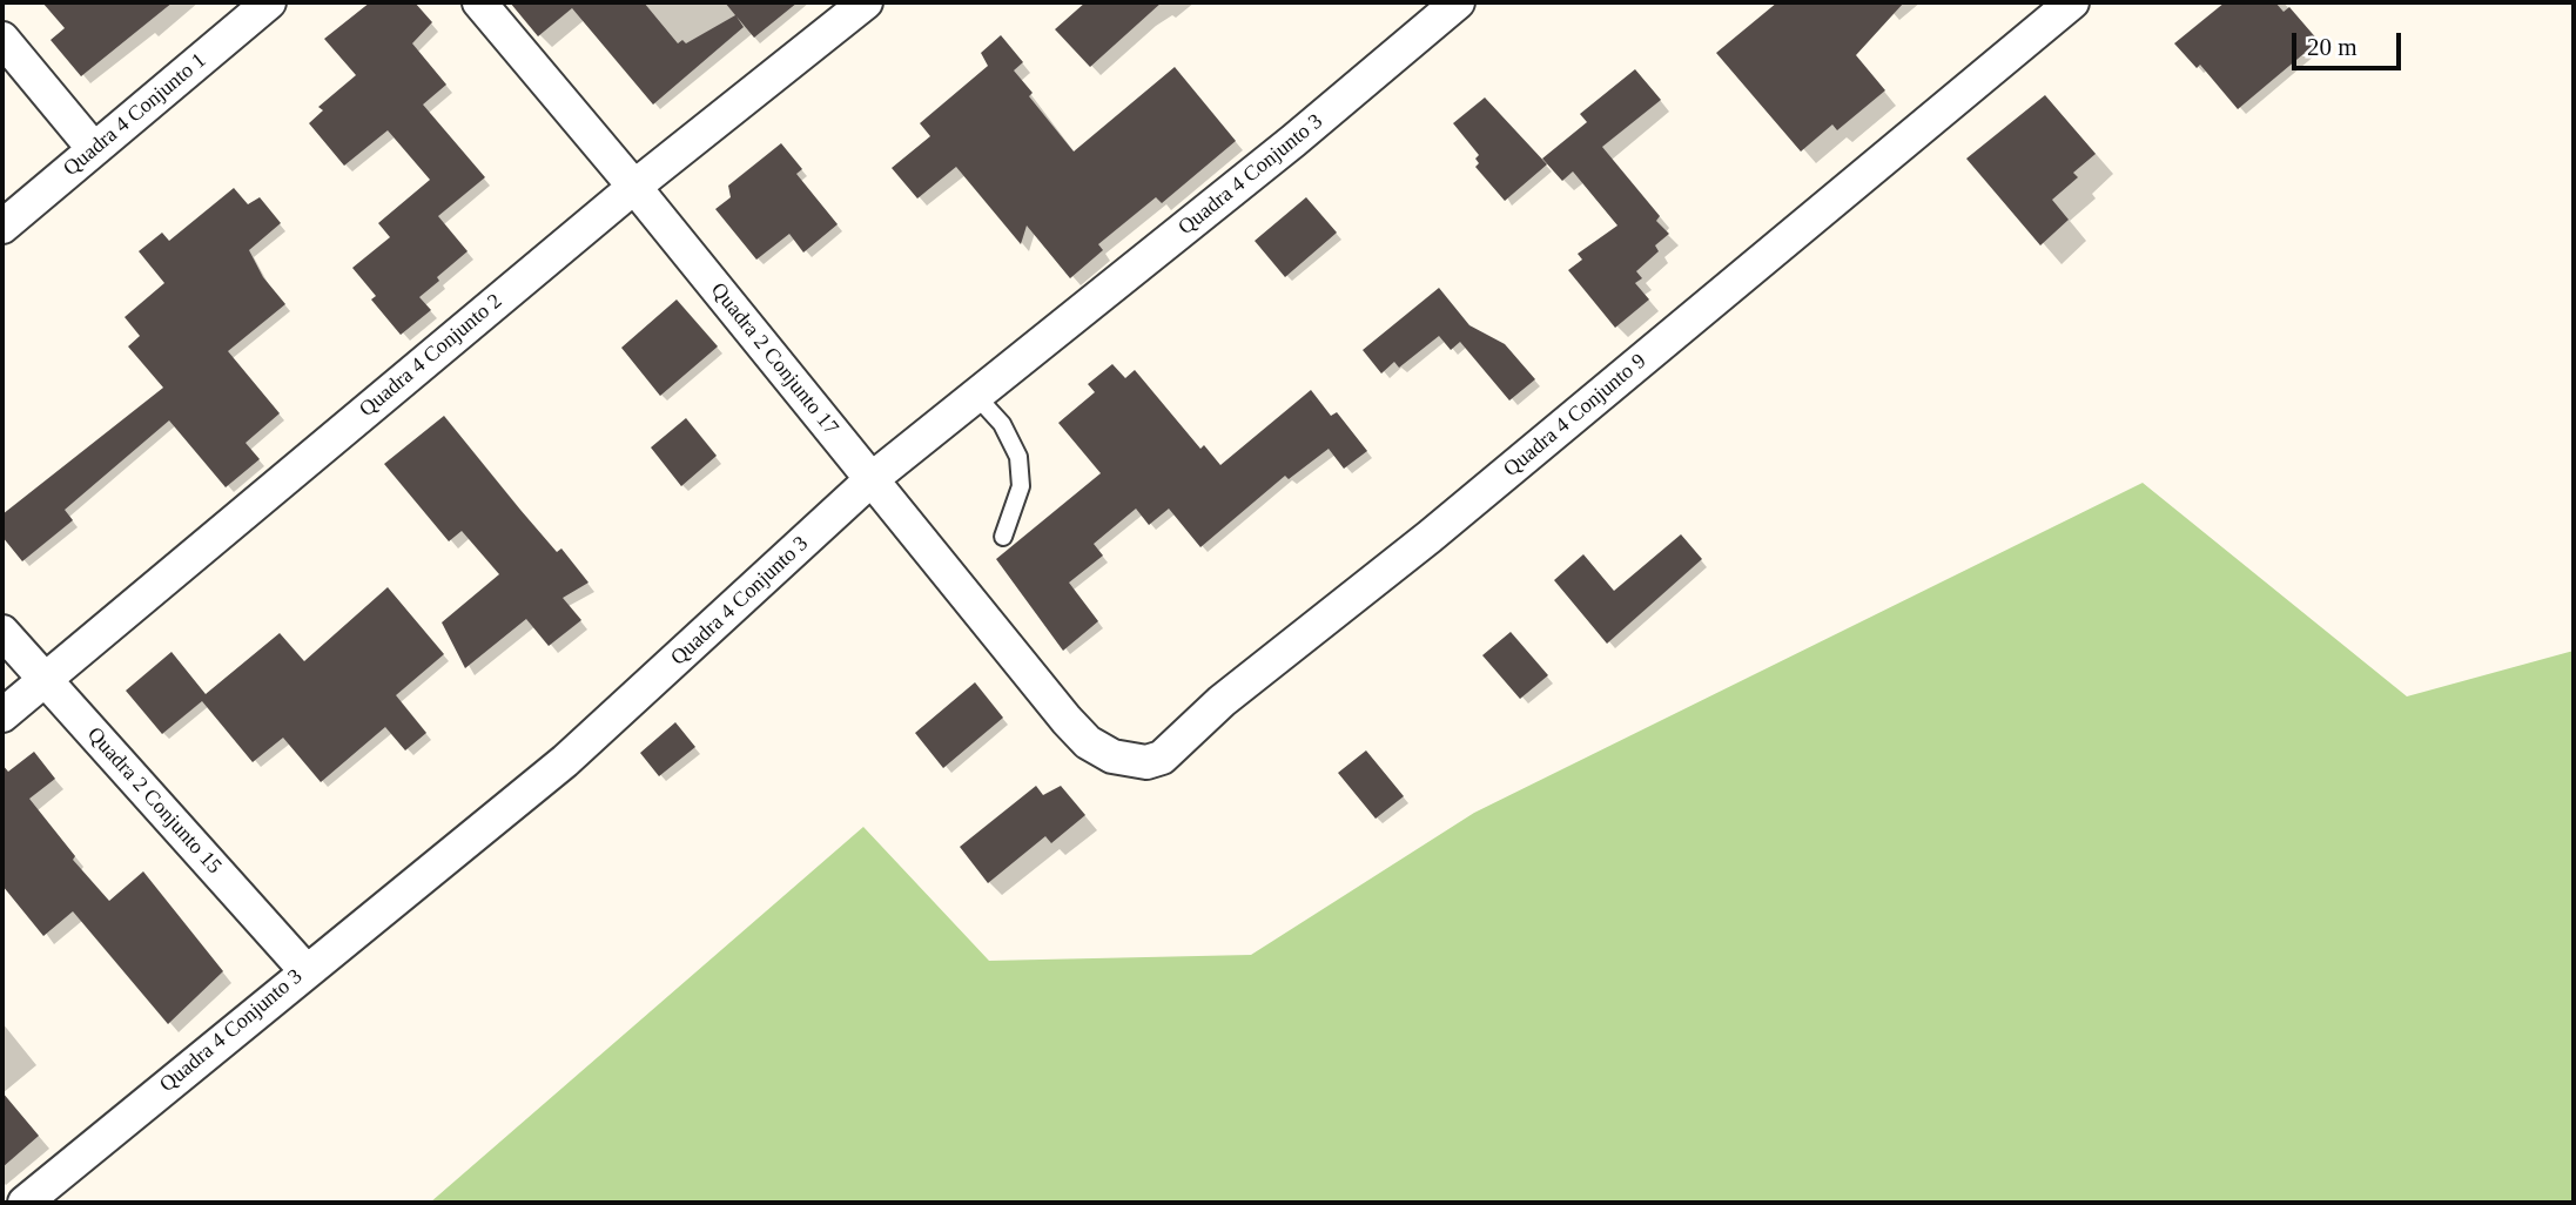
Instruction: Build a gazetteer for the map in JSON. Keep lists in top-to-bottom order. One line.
{"streets":{"street":["Quadra 4 Conjunto 1","Quadra 4 Conjunto 3","Quadra 4 Conjunto 2","Quadra 2 Conjunto 17","Quadra 4 Conjunto 9","Quadra 2 Conjunto 15"]},"crossings":[["Quadra 4 Conjunto 3","Quadra 2 Conjunto 17"],["Quadra 4 Conjunto 3","Quadra 2 Conjunto 15"],["Quadra 4 Conjunto 2","Quadra 2 Conjunto 17"],["Quadra 4 Conjunto 2","Quadra 2 Conjunto 15"],["Quadra 2 Conjunto 17","Quadra 4 Conjunto 9"]],"scale_bar":"20 m"}
